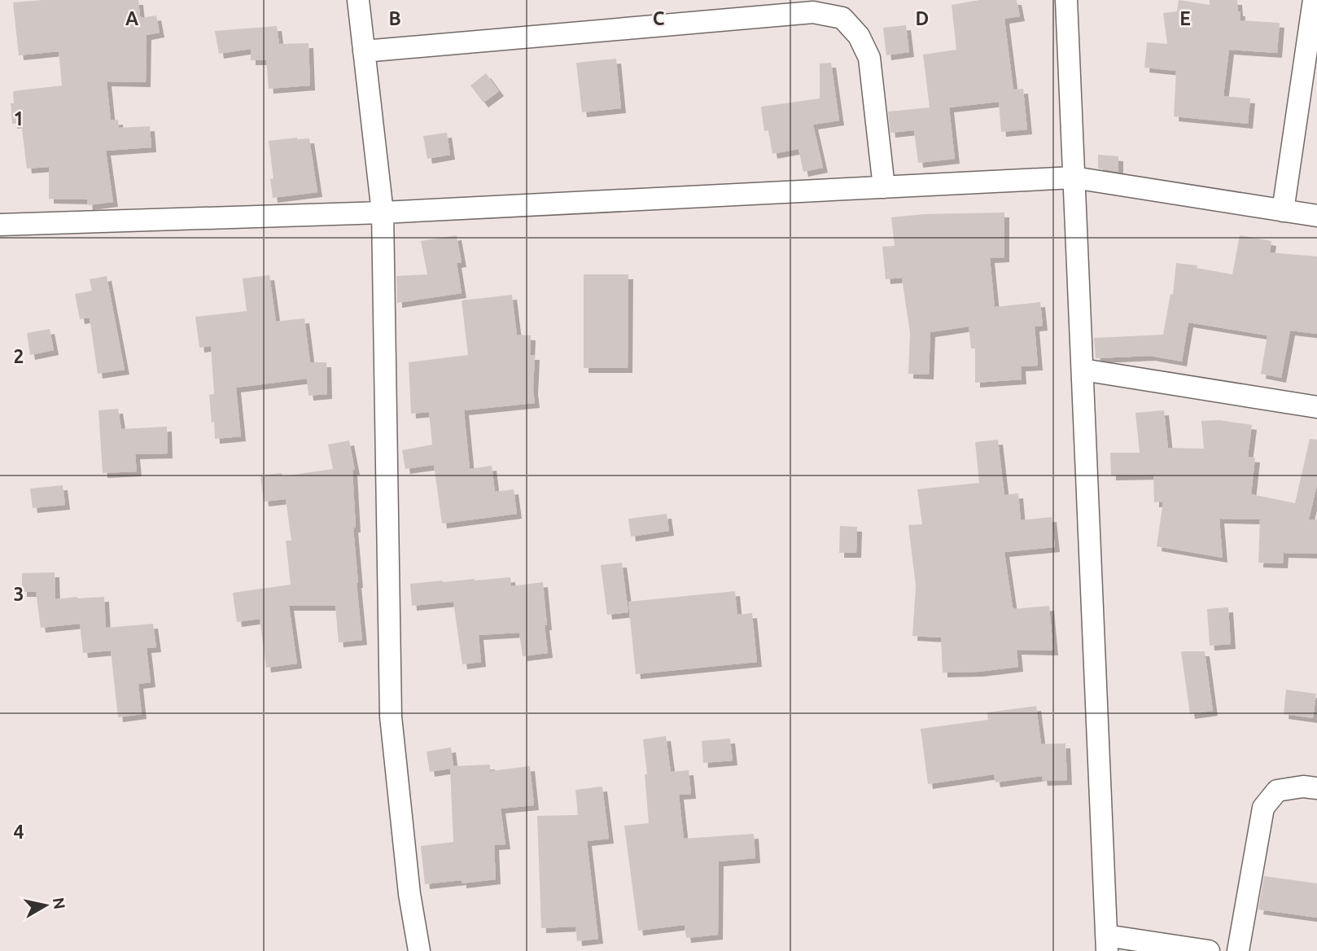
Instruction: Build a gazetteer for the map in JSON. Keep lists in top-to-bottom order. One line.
{"north":"right","grid":{"columns":["A","B","C","D","E"],"rows":["1","2","3","4"]}}
